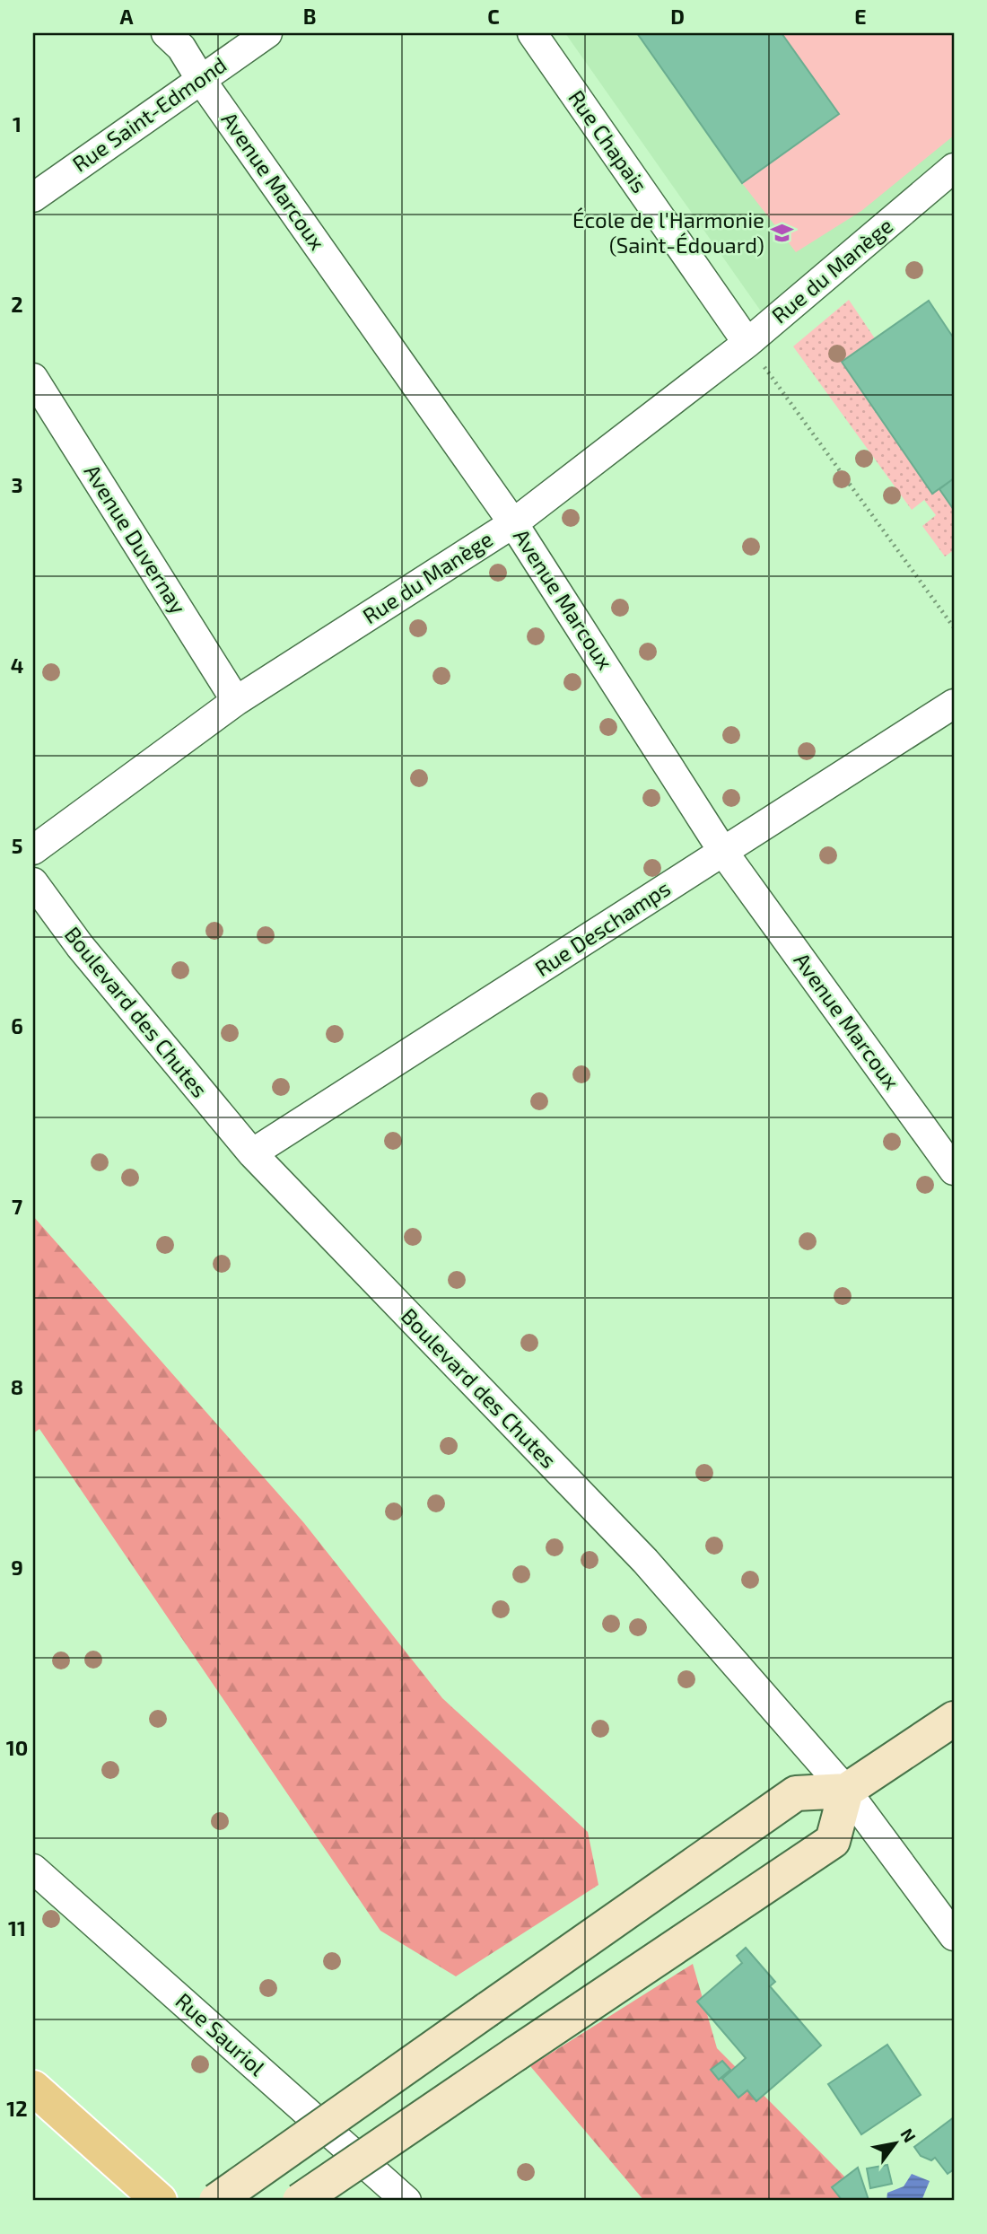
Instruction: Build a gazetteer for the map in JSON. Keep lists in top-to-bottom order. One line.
{"streets":{"street":["Rue Saint-Edmond","Rue Chapais","Avenue Marcoux","Rue du Manège","Avenue Duvernay","Rue Deschamps","Boulevard des Chutes","Rue Sauriol"]},"crossings":[["Rue Saint-Edmond","Avenue Marcoux"],["Rue Chapais","Rue du Manège"],["Avenue Marcoux","Rue du Manège"],["Avenue Marcoux","Rue Deschamps"],["Rue du Manège","Avenue Duvernay"],["Rue Deschamps","Boulevard des Chutes"]],"places":{"school or university":["École de l'Harmonie (Saint-Édouard)"]},"north":"top right","grid":{"columns":["A","B","C","D","E"],"rows":["1","2","3","4","5","6","7","8","9","10","11","12"]}}
